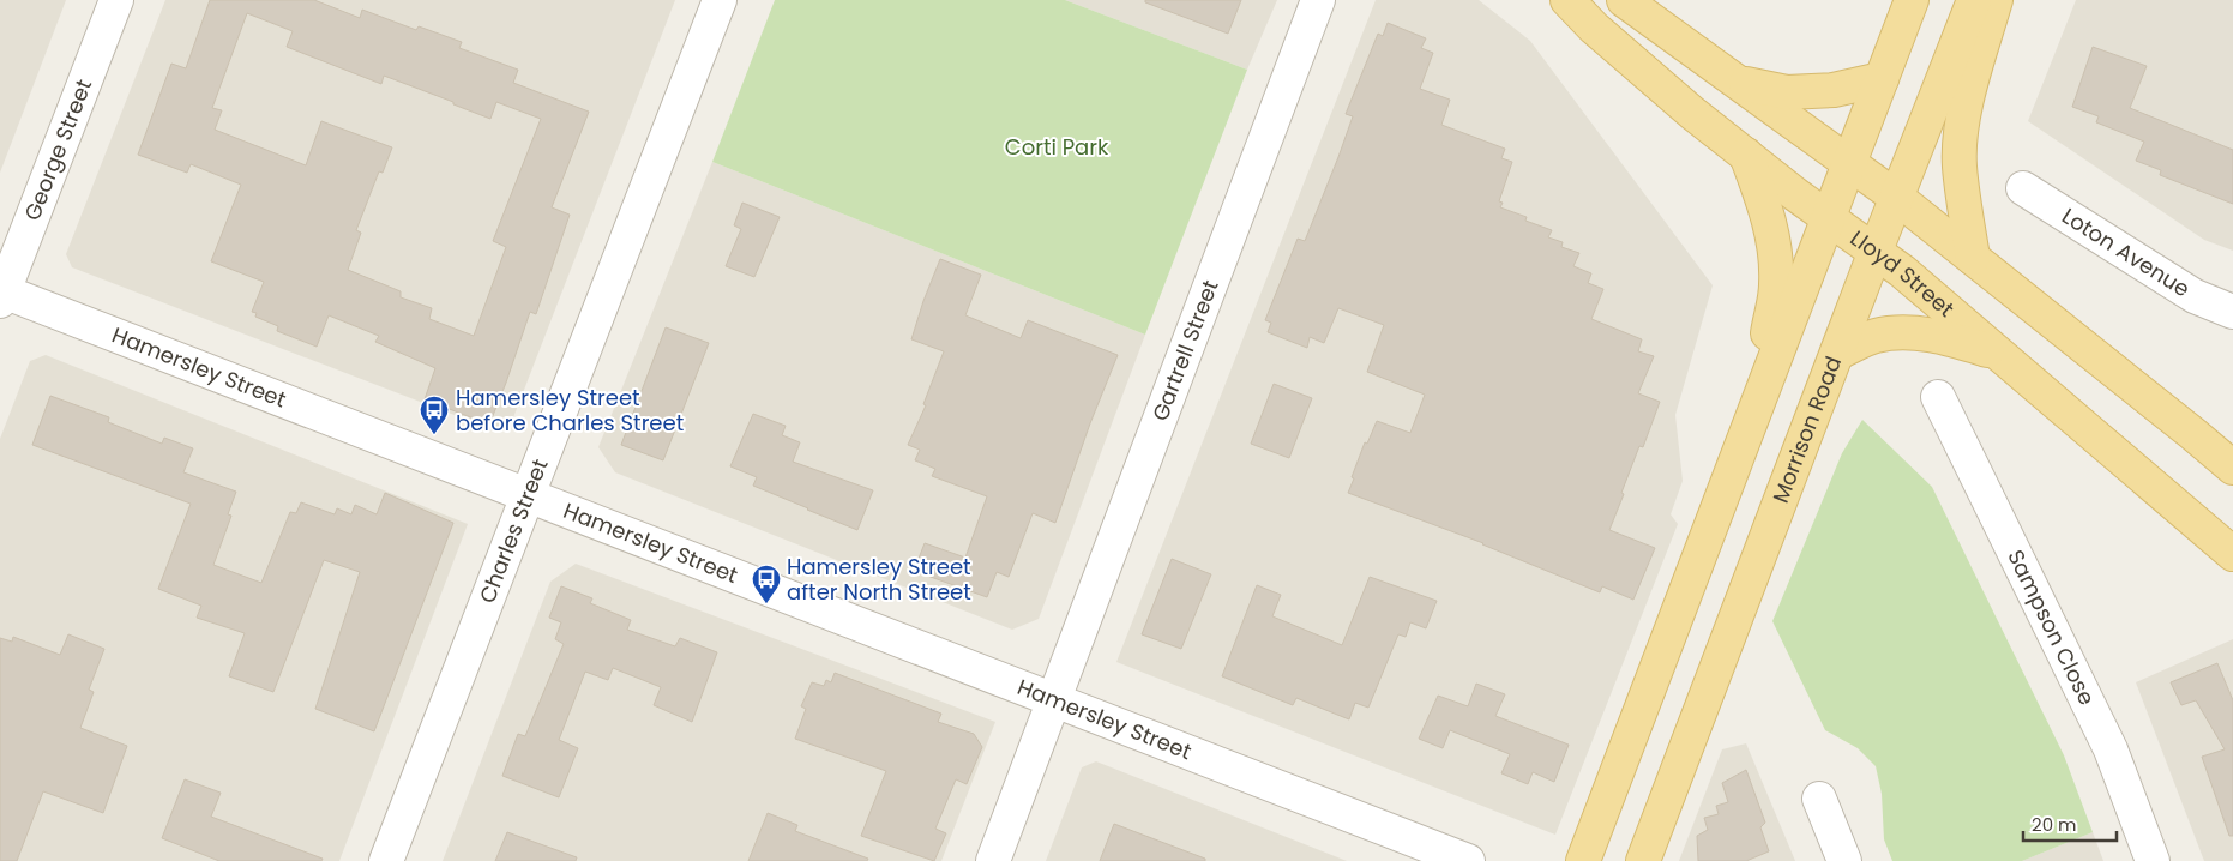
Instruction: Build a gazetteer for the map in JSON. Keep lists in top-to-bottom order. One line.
{"streets":{"main road":["Lloyd Street","Morrison Road"],"street":["George Street","Loton Avenue","Gartrell Street","Hamersley Street","Charles Street","Sampson Close"]},"crossings":[["George Street","Hamersley Street"],["Lloyd Street","Morrison Road"],["Gartrell Street","Hamersley Street"],["Hamersley Street","Charles Street"]],"parks":["Corti Park"],"places":{"bus stop":["Hamersley Street before Charles Street","Hamersley Street after North Street"]},"scale_bar":"20 m"}
